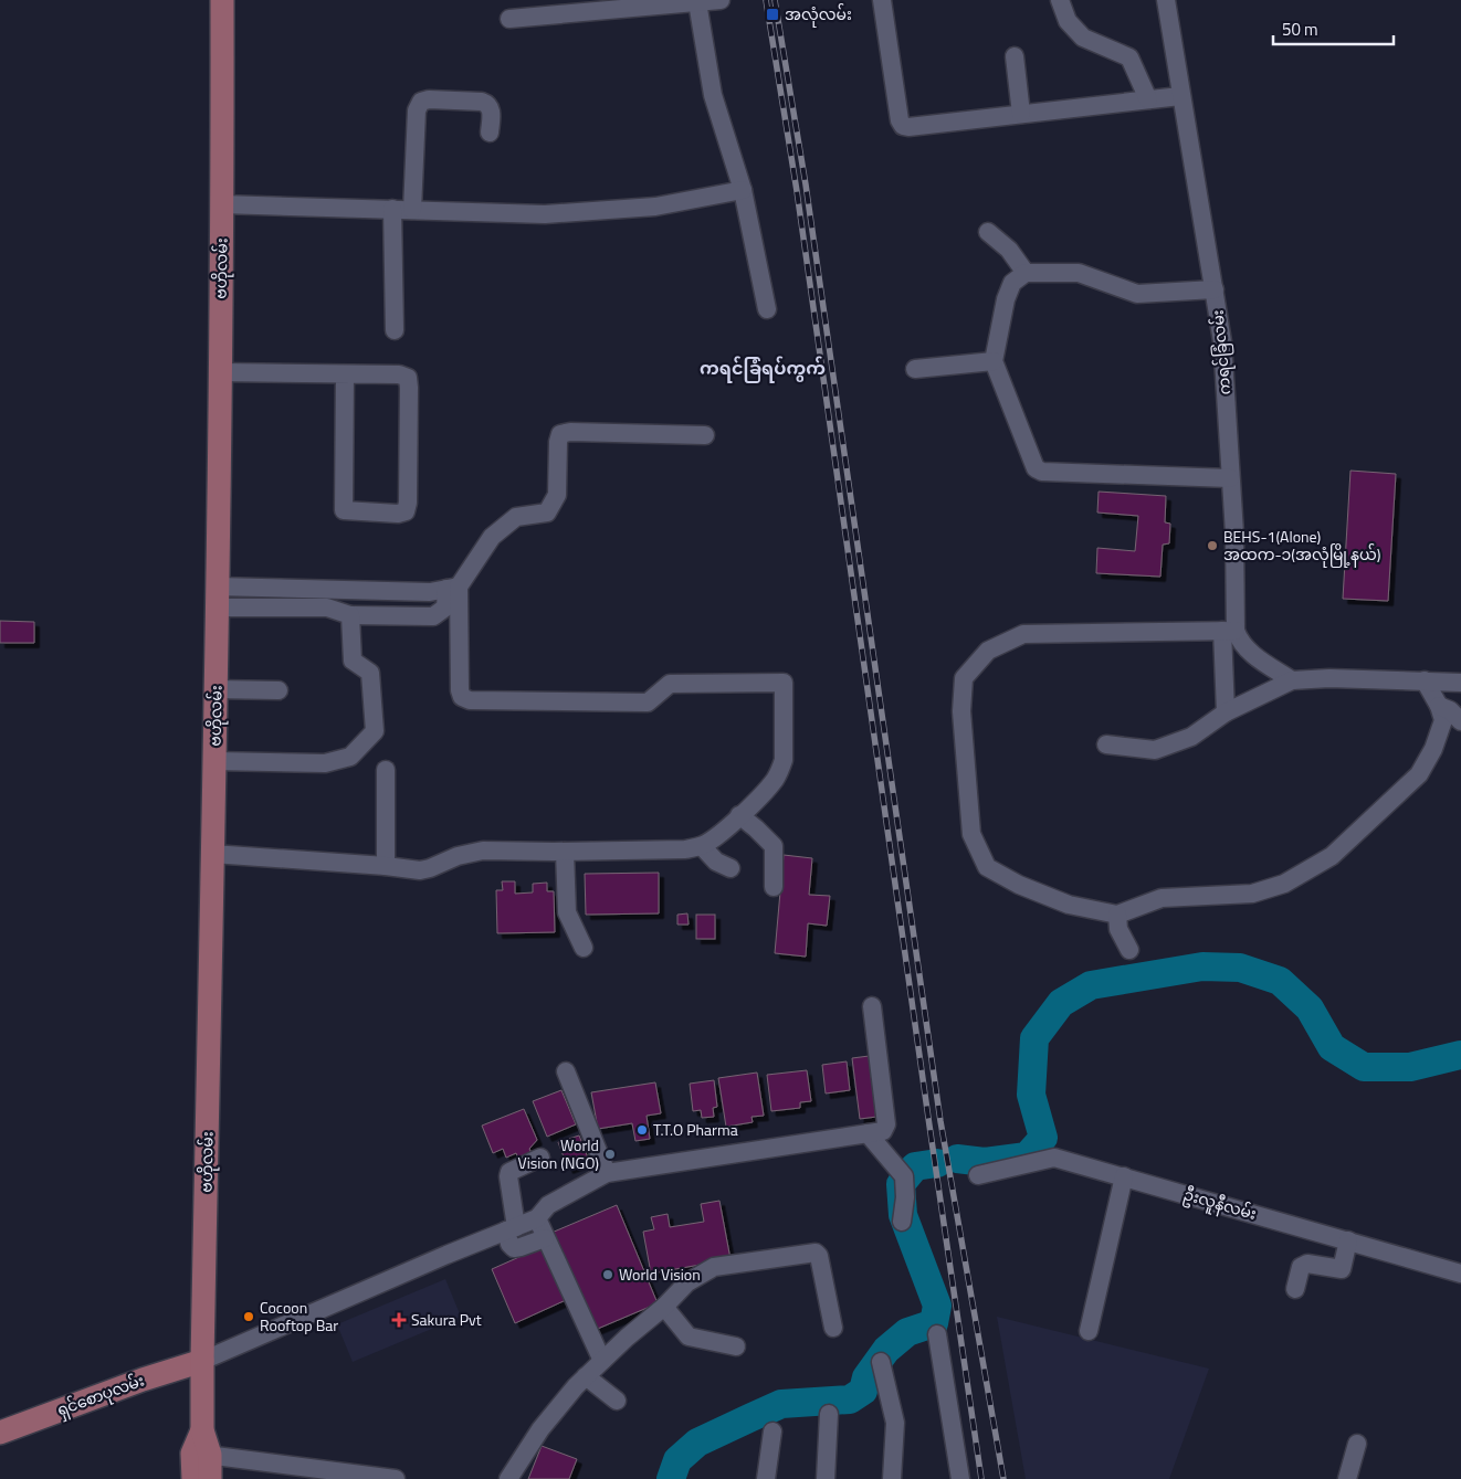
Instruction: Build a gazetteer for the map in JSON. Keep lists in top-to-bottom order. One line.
{"streets":{"main road":["ဗဟိုလမ်း","ရှင်စောပုလမ်း"],"street":["ကရင်ခြံလမ်း","ဦးလူနီလမ်း"]},"crossings":[["ဗဟိုလမ်း","ရှင်စောပုလမ်း"]],"districts":["ကရင်ခြံရပ်ကွက်"],"places":{"transit":["အလုံလမ်း"],"other":["BEHS-1(Alone) အထက-၁(အလုံမြို့နယ်)","T.T.O Pharma","World Vision (NGO)","World Vision","Cocoon Rooftop Bar"],"health":["Sakura Pvt"]},"scale_bar":"50 m"}
